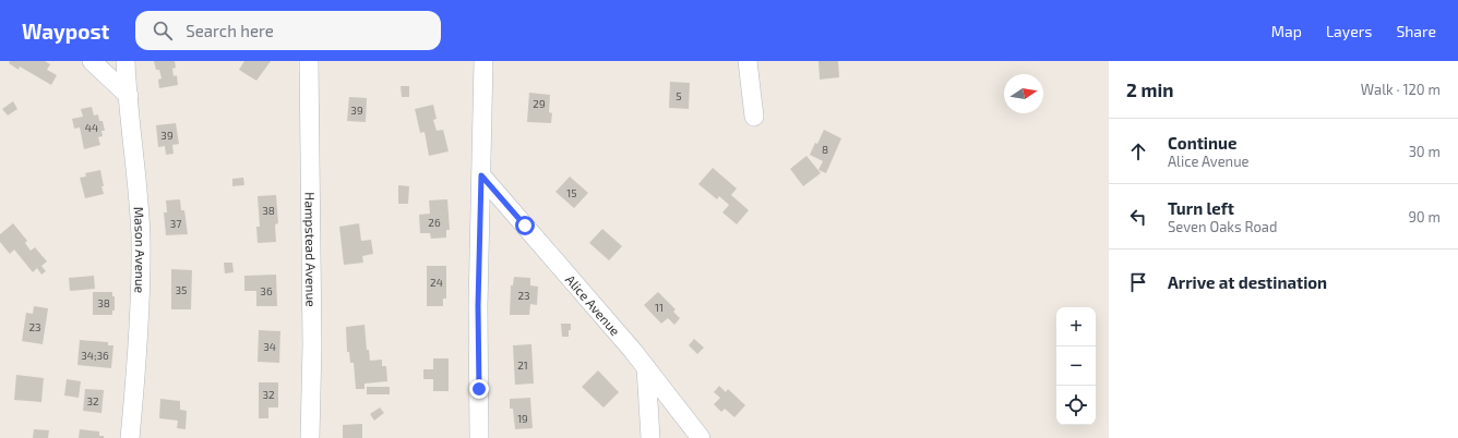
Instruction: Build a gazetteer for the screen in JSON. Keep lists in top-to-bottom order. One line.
{"streets":{"street":["Mason Avenue","Hampstead Avenue","Alice Avenue"]},"house_numbers":["5","29","39","44","39","8","15","38","26","37","24","35","36","23","38","11","23","34","34;36","21","32","32","19"],"north":"right","page":{"header":"Waypost","search":"Search here","nav":["Map","Layers","Share"],"heading":["2 min","Walk · 120 m"],"list":[["Continue","Alice Avenue","30 m"],["Turn left","Seven Oaks Road","90 m"],"Arrive at destination"],"map_buttons":["+","−"]}}
